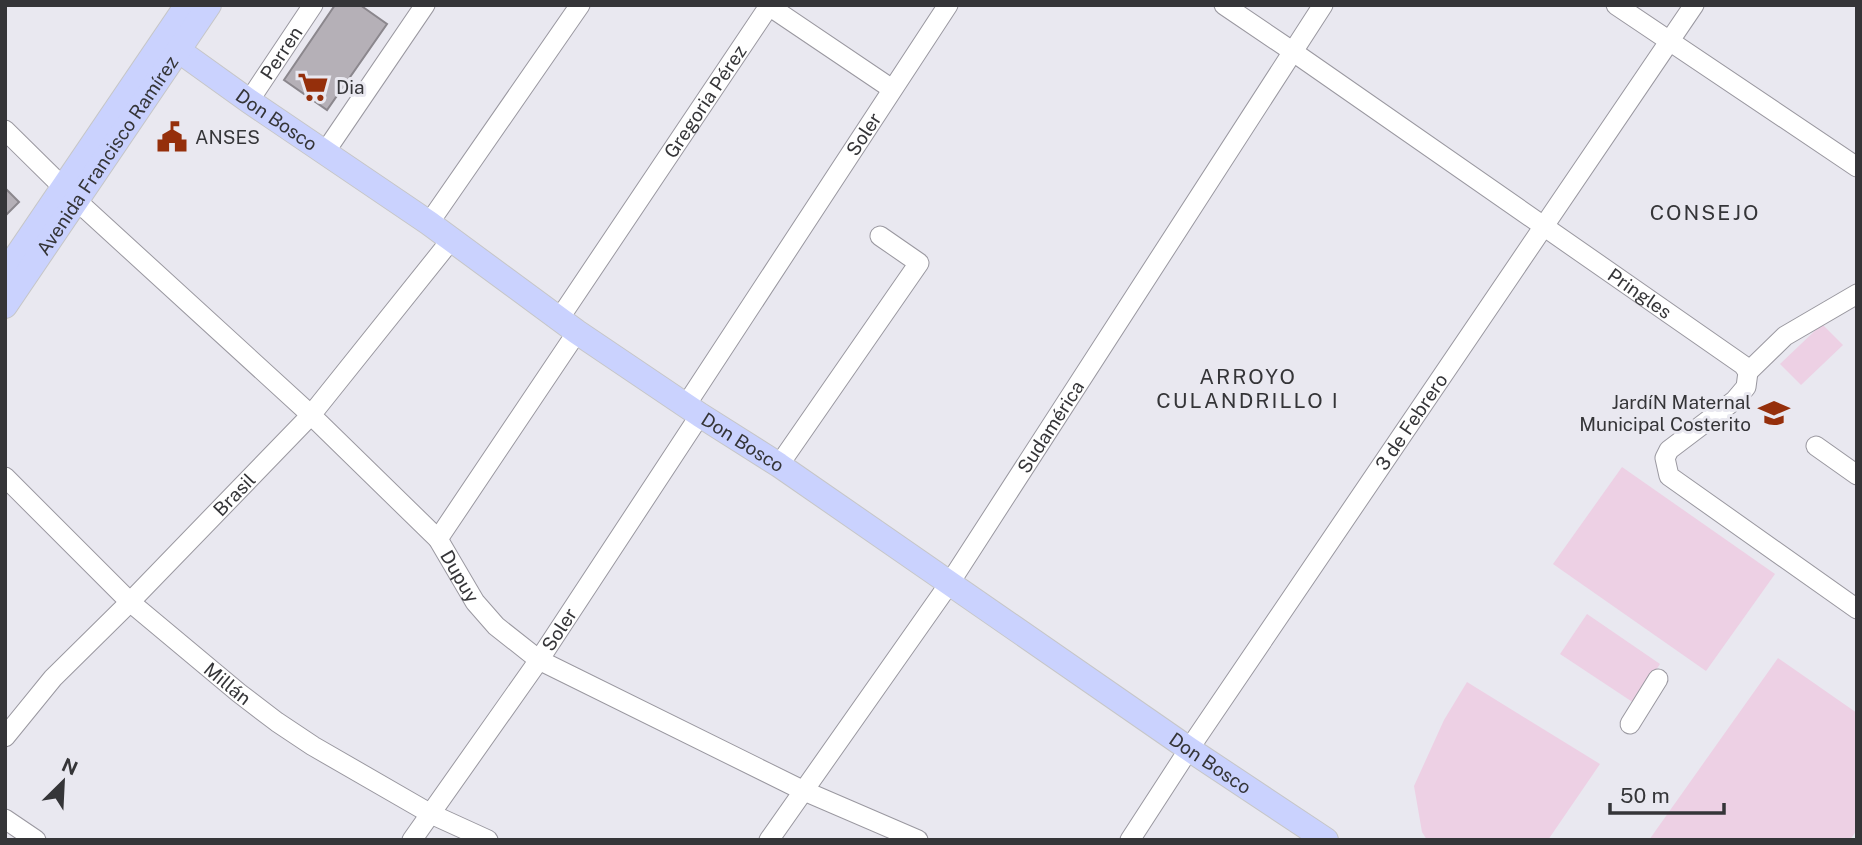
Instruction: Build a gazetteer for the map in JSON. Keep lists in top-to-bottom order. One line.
{"streets":{"main road":["Don Bosco","Avenida Francisco Ramírez"],"street":["Perren","Gregoria Pérez","Soler","Pringles","3 de Febrero","Sudamérica","Brasil","Dupuy","Millán"]},"crossings":[["Perren","Don Bosco"],["Gregoria Pérez","Don Bosco"],["Gregoria Pérez","Soler"],["Don Bosco","Soler"],["Don Bosco","Avenida Francisco Ramírez"],["Don Bosco","3 de Febrero"],["Don Bosco","Sudamérica"],["Don Bosco","Brasil"],["Soler","Dupuy"],["Soler","Millán"],["Avenida Francisco Ramírez","Dupuy"],["Pringles","3 de Febrero"],["Pringles","Sudamérica"],["Sudamérica","Dupuy"],["Brasil","Dupuy"],["Brasil","Millán"]],"districts":["CONSEJO","ARROYO CULANDRILLO I"],"places":{"supermarket":["Dia"],"public building":["ANSES"],"school or university":["JardíN Maternal Municipal Costerito"]},"scale_bar":"50 m","north":"top right"}
